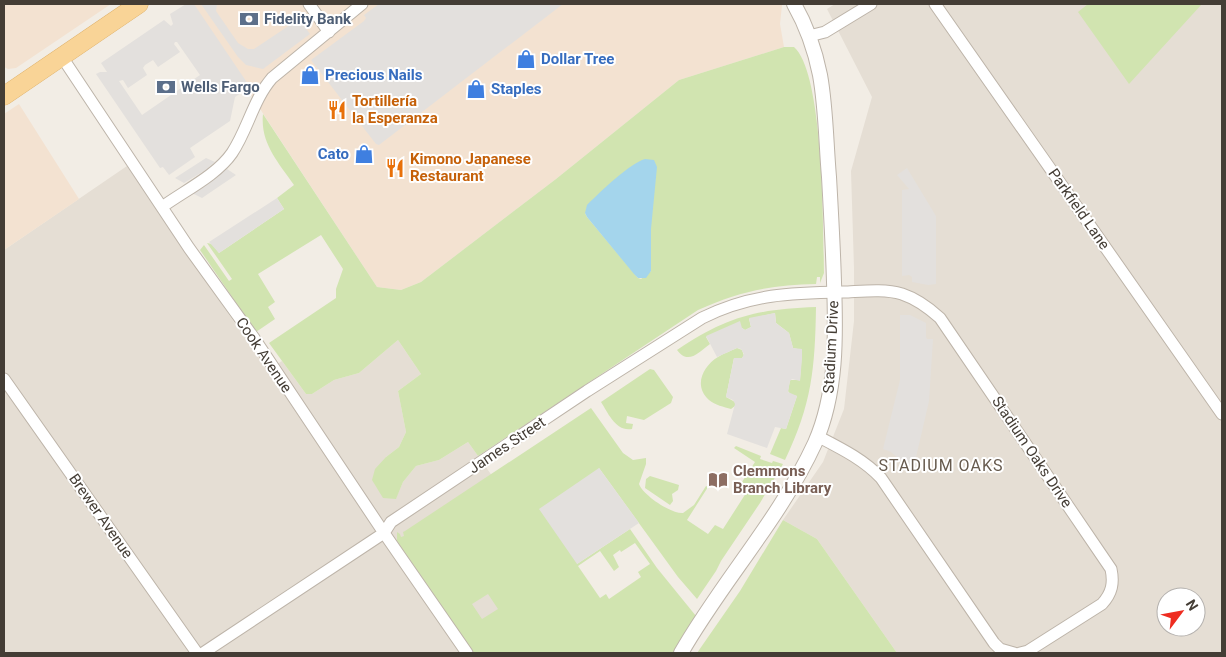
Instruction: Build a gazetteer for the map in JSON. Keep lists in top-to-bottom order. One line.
{"streets":{"street":["Parkfield Lane","Stadium Drive","Cook Avenue","James Street","Stadium Oaks Drive","Brewer Avenue"]},"crossings":[["Stadium Drive","James Street"],["Stadium Drive","Stadium Oaks Drive"],["Cook Avenue","James Street"],["James Street","Stadium Oaks Drive"]],"districts":["STADIUM OAKS"],"places":{"bank":["Fidelity Bank","Wells Fargo"],"shop":["Dollar Tree","Precious Nails","Staples","Cato"],"restaurant":["Tortillería la Esperanza","Kimono Japanese Restaurant"],"library":["Clemmons Branch Library"]},"north":"top right"}
